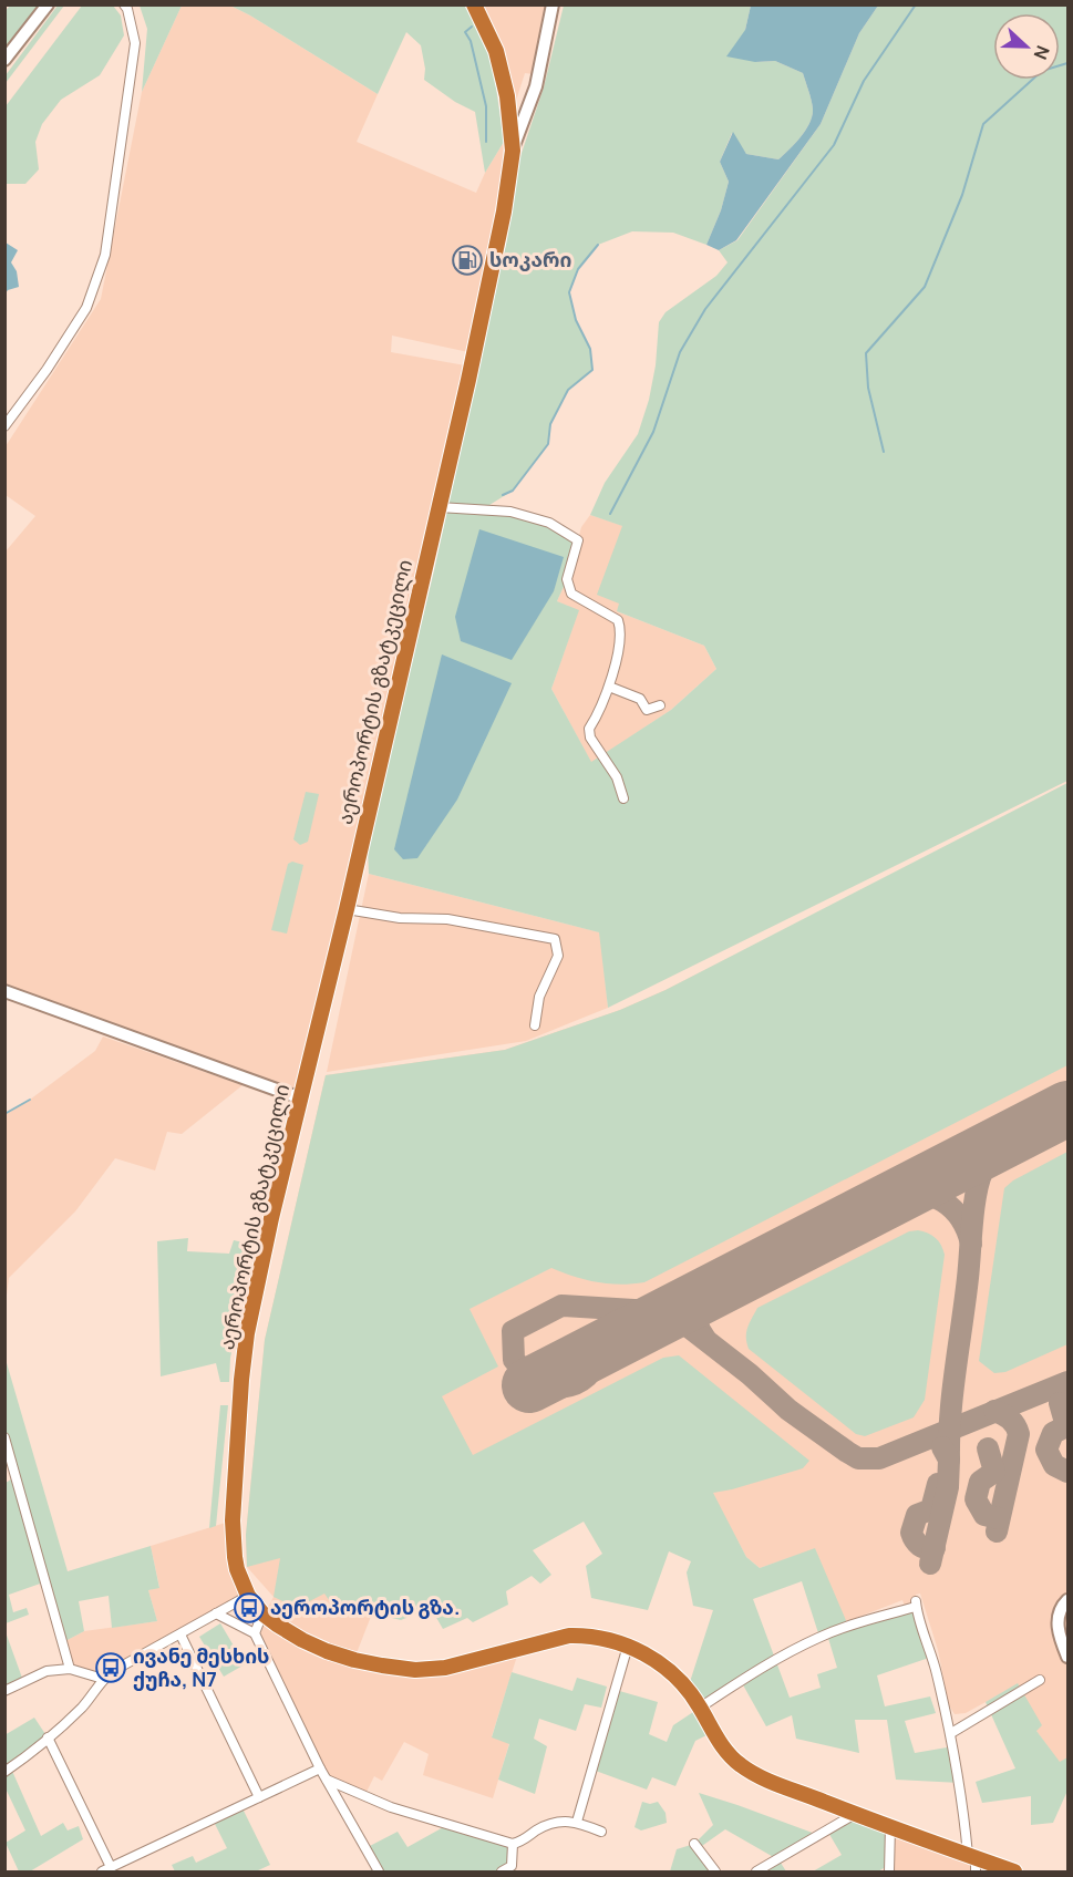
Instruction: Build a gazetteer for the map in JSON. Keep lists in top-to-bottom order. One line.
{"streets":{"highway":["აეროპორტის გზატკეცილი"]},"places":{"fuel station":["სოკარი"],"bus stop":["აეროპორტის გზა.","ივანე მესხის ქუჩა, N7"]},"north":"right"}
